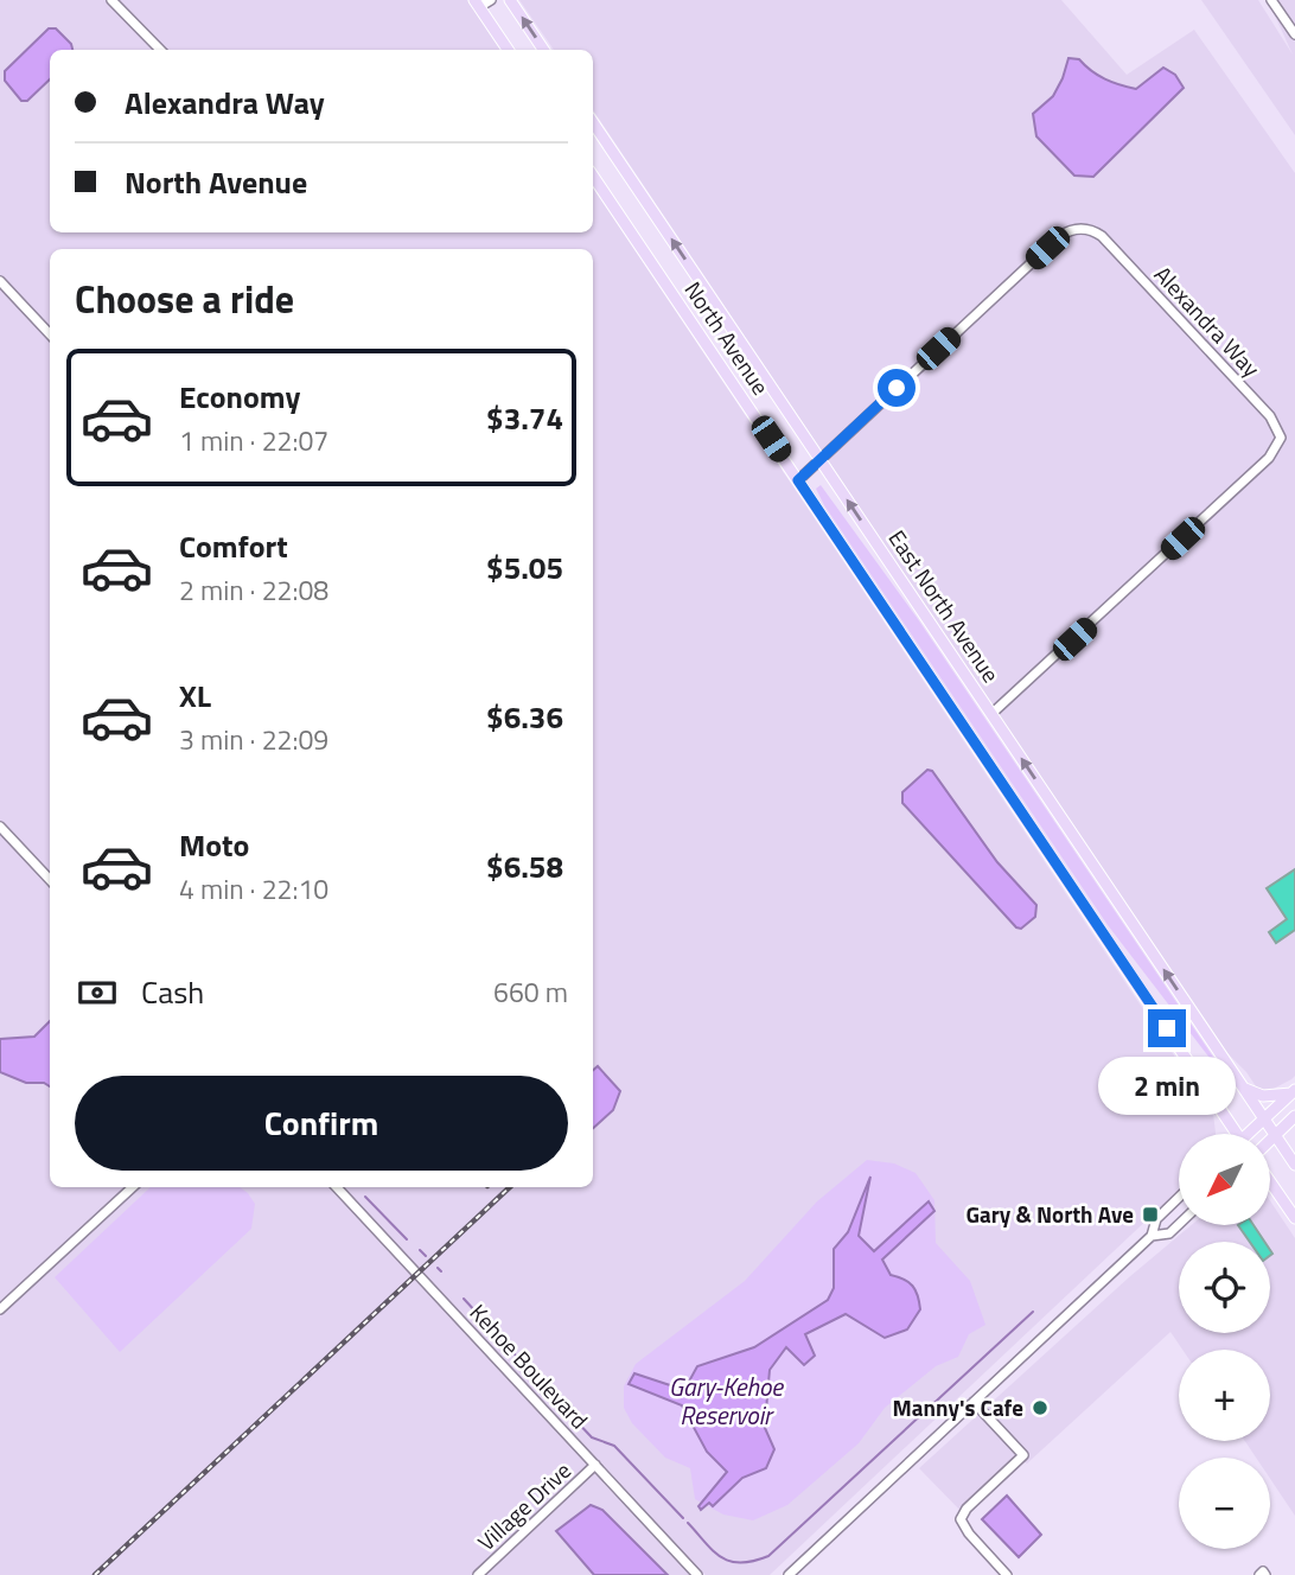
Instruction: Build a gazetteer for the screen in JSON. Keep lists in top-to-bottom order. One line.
{"streets":{"main road":["North Avenue","East North Avenue"],"street":["Alexandra Way","Kehoe Boulevard","Village Drive"]},"crossings":[["Alexandra Way","North Avenue"],["Alexandra Way","East North Avenue"],["Kehoe Boulevard","Village Drive"]],"one_way":["East North Avenue"],"water":["Gary-Kehoe Reservoir"],"places":{"transit":["Gary & North Ave"],"other":["Manny's Cafe"]},"north":"bottom left","page":{"banner":["Alexandra Way","North Avenue"],"heading":"Choose a ride","list":[{"name":"Economy","note":"1 min · 22:07","value":"$3.74"},{"name":"Comfort","note":"2 min · 22:08","value":"$5.05"},{"name":"XL","note":"3 min · 22:09","value":"$6.36"},{"name":"Moto","note":"4 min · 22:10","value":"$6.58"}],"pay":["Cash","660 m"],"bubble":"2 min","buttons":"Confirm","map_buttons":["+","−"]}}
